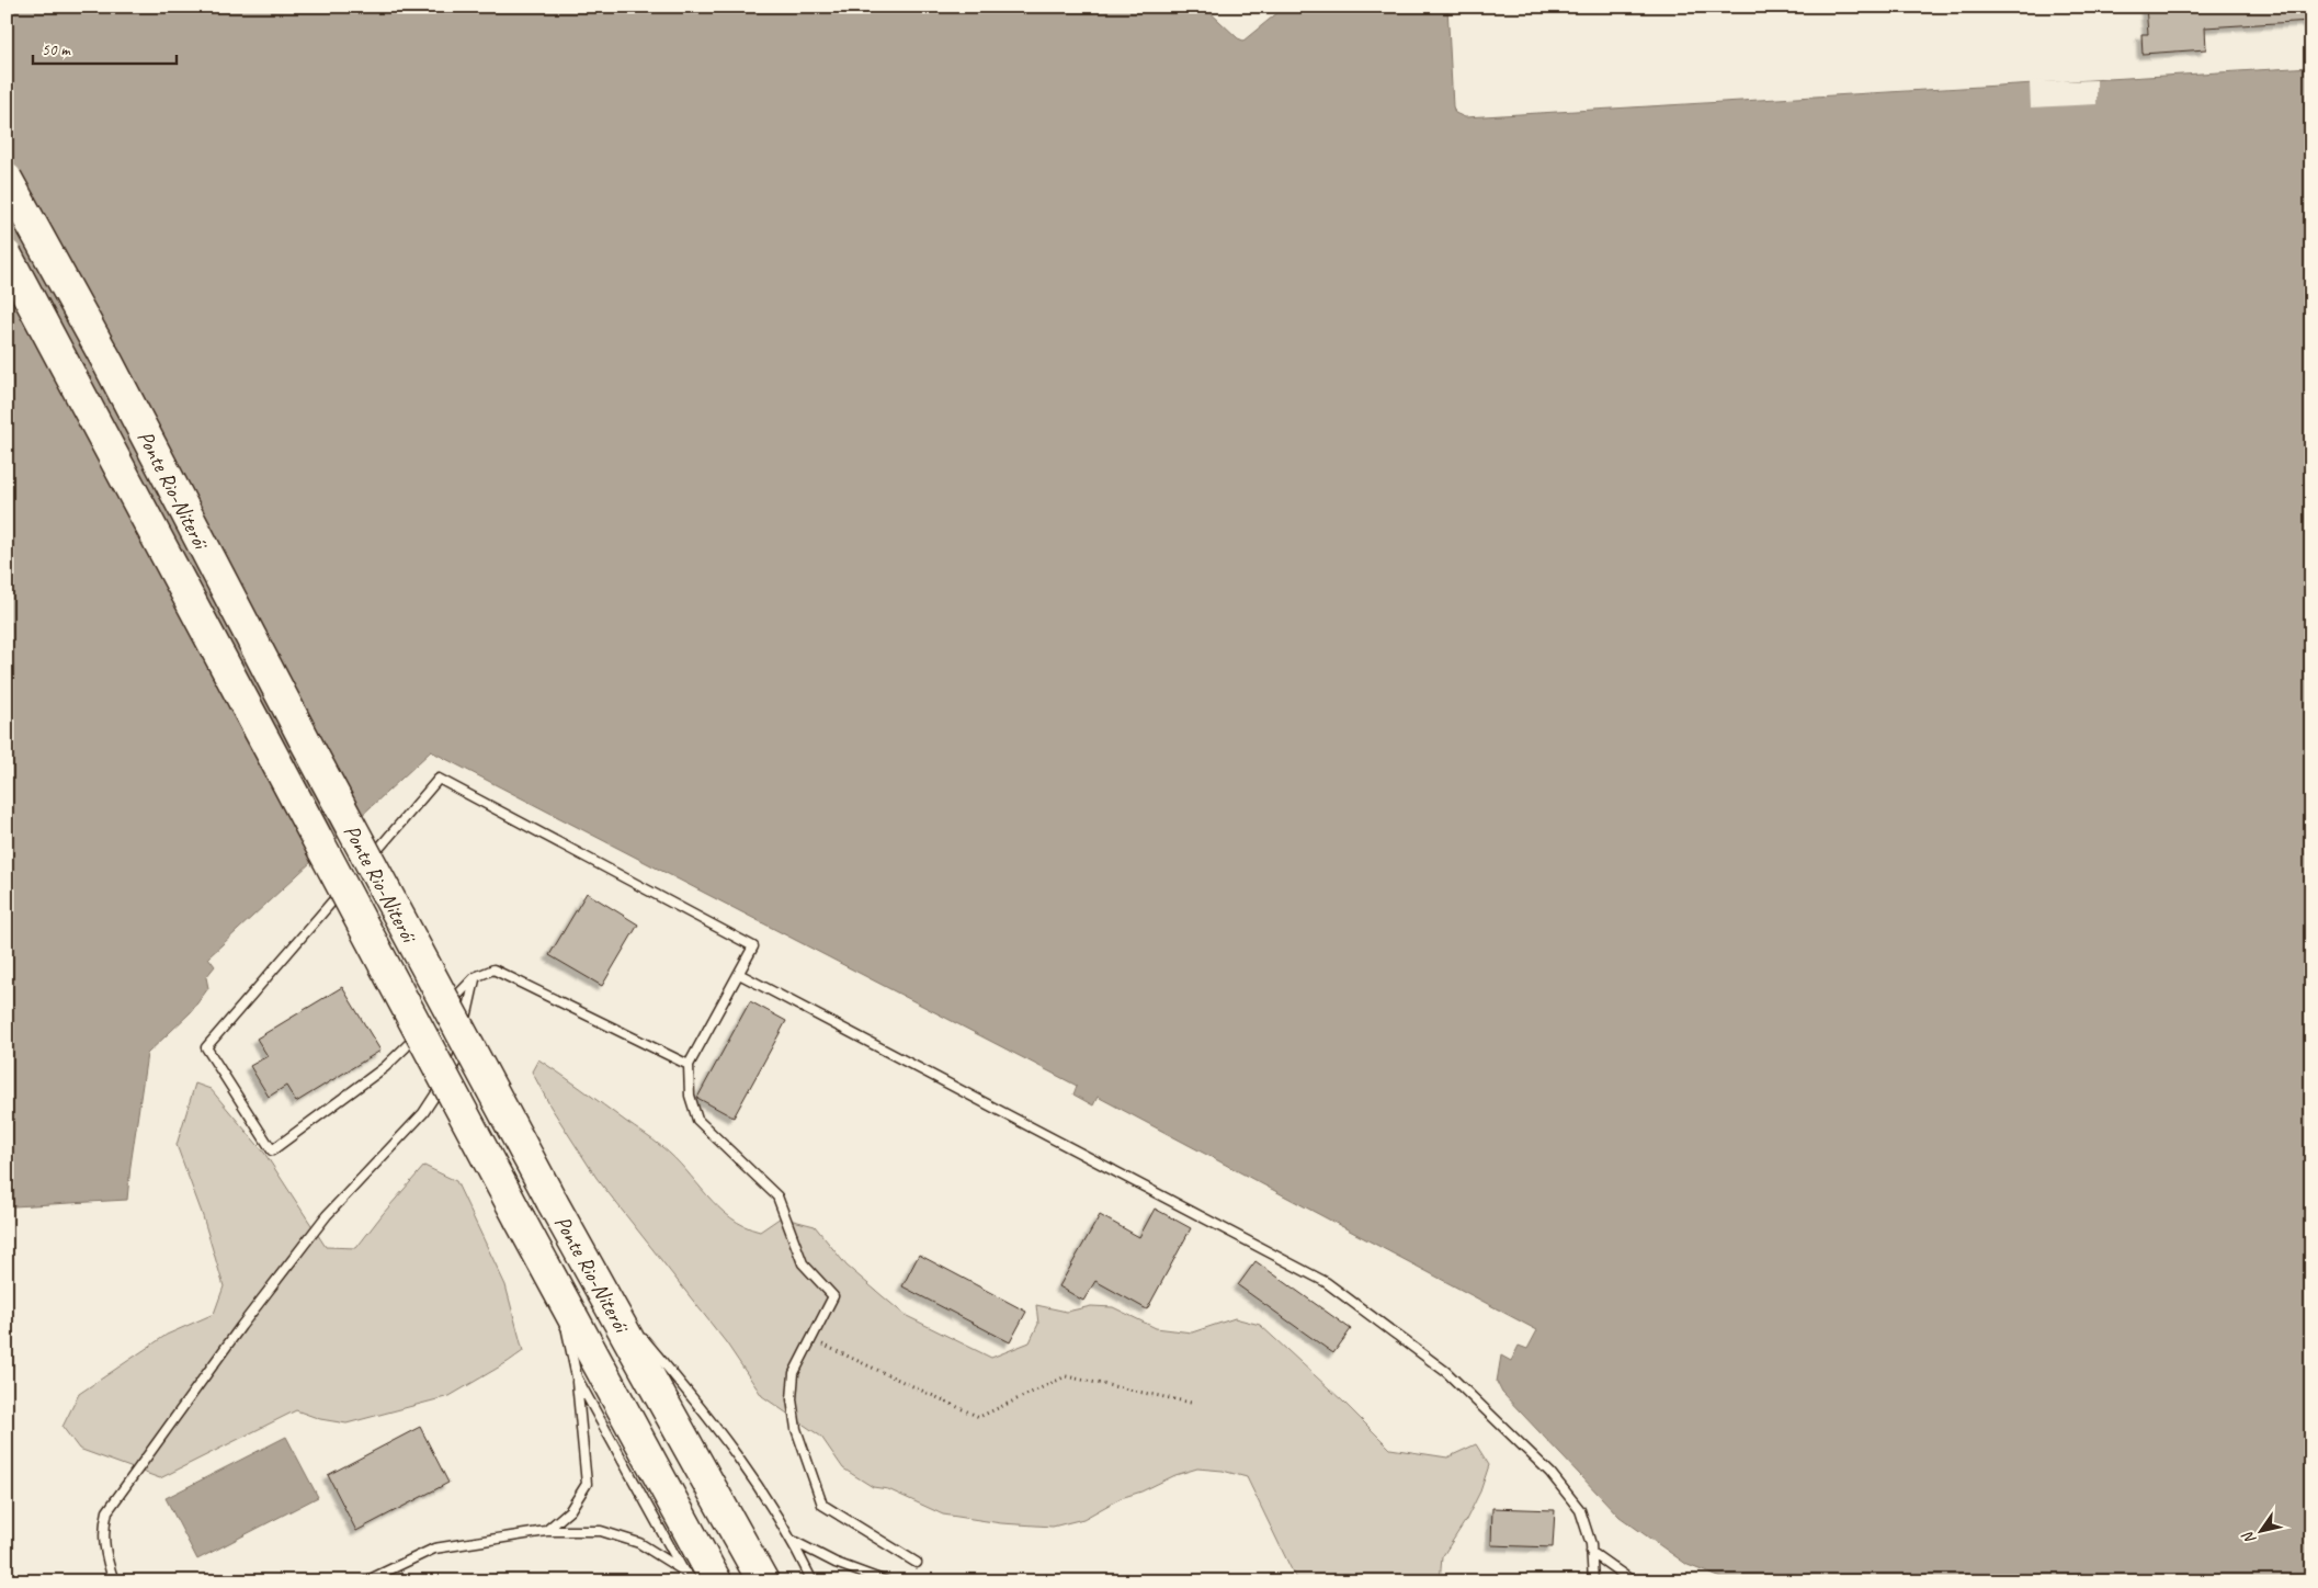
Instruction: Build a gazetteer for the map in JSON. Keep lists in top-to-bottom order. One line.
{"streets":{"highway":["Ponte Rio-Niterói"]},"scale_bar":"50 m","north":"bottom left"}
